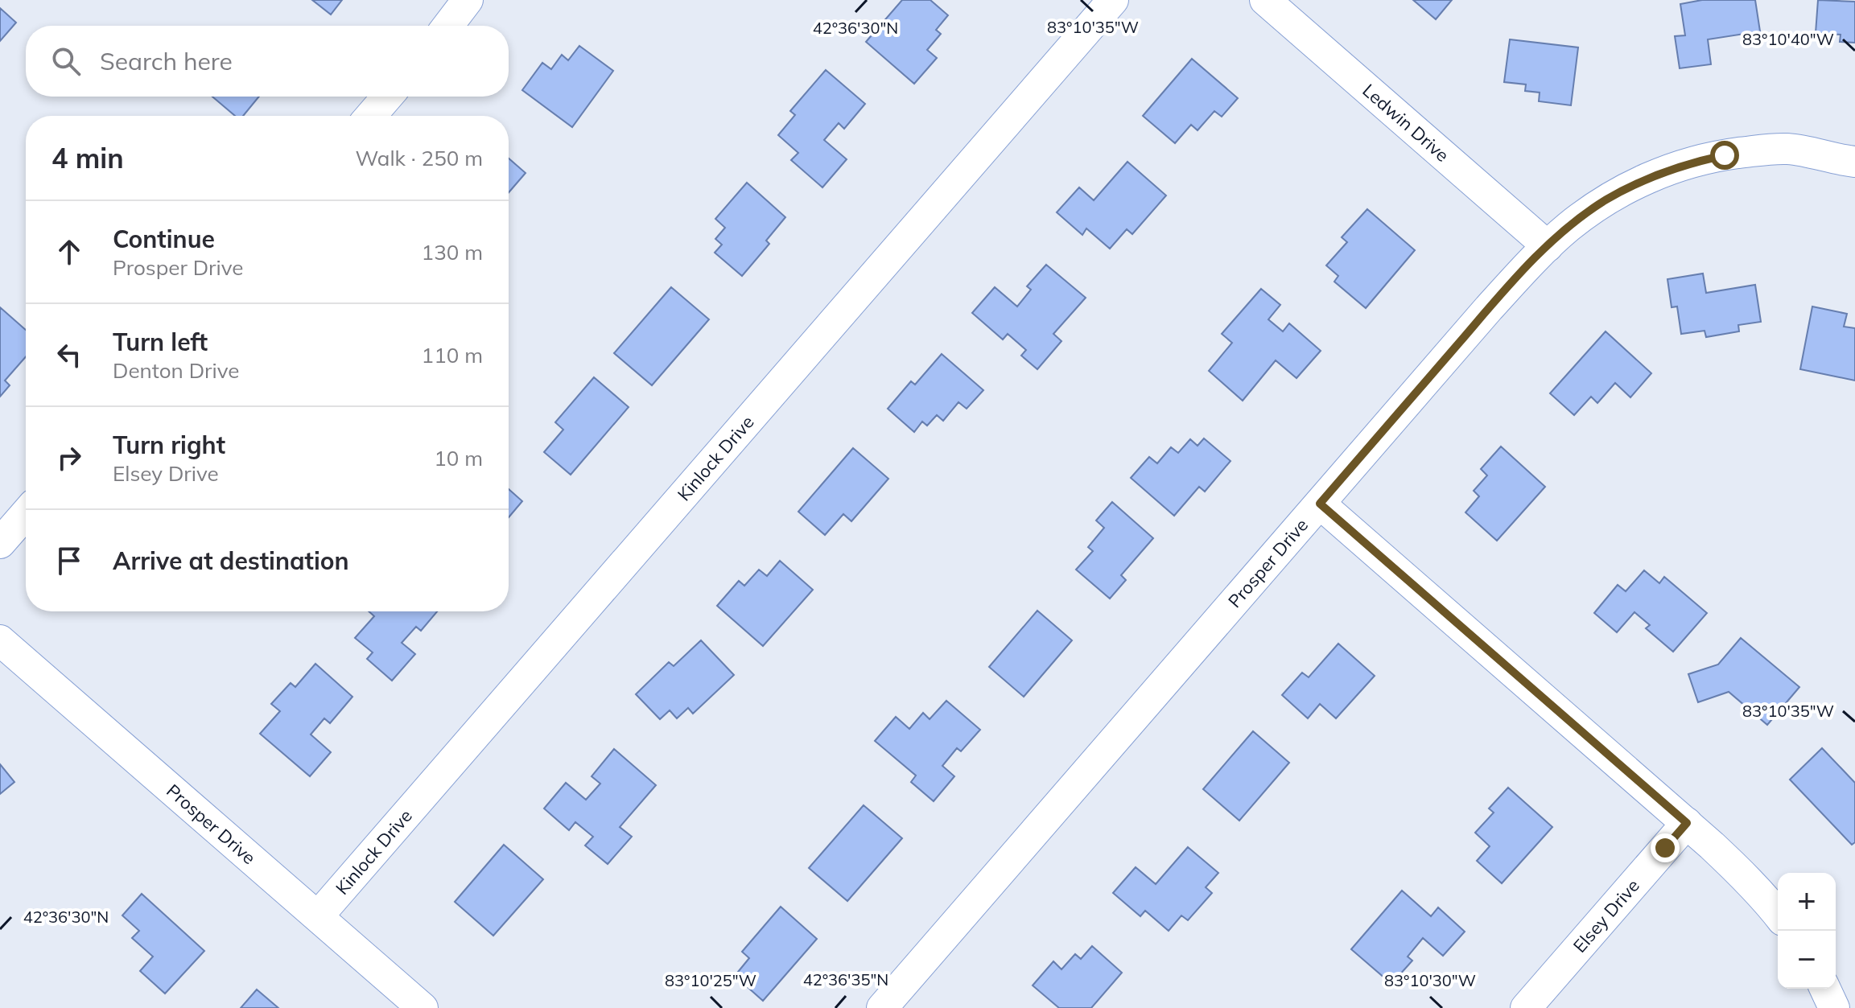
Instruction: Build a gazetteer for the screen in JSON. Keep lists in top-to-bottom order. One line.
{"streets":{"street":["Ledwin Drive","Kinlock Drive","Prosper Drive","Elsey Drive"]},"crossings":[["Ledwin Drive","Prosper Drive"],["Kinlock Drive","Prosper Drive"]],"page":{"search":"Search here","heading":["4 min","Walk · 250 m"],"list":[["Continue","Prosper Drive","130 m"],["Turn left","Denton Drive","110 m"],["Turn right","Elsey Drive","10 m"],"Arrive at destination"],"map_buttons":["+","−"]},"coordinates":["83°10'35\"W","42°36'30\"N","83°10'40\"W","42°36'35\"N","83°10'25\"W","83°10'30\"W"]}
